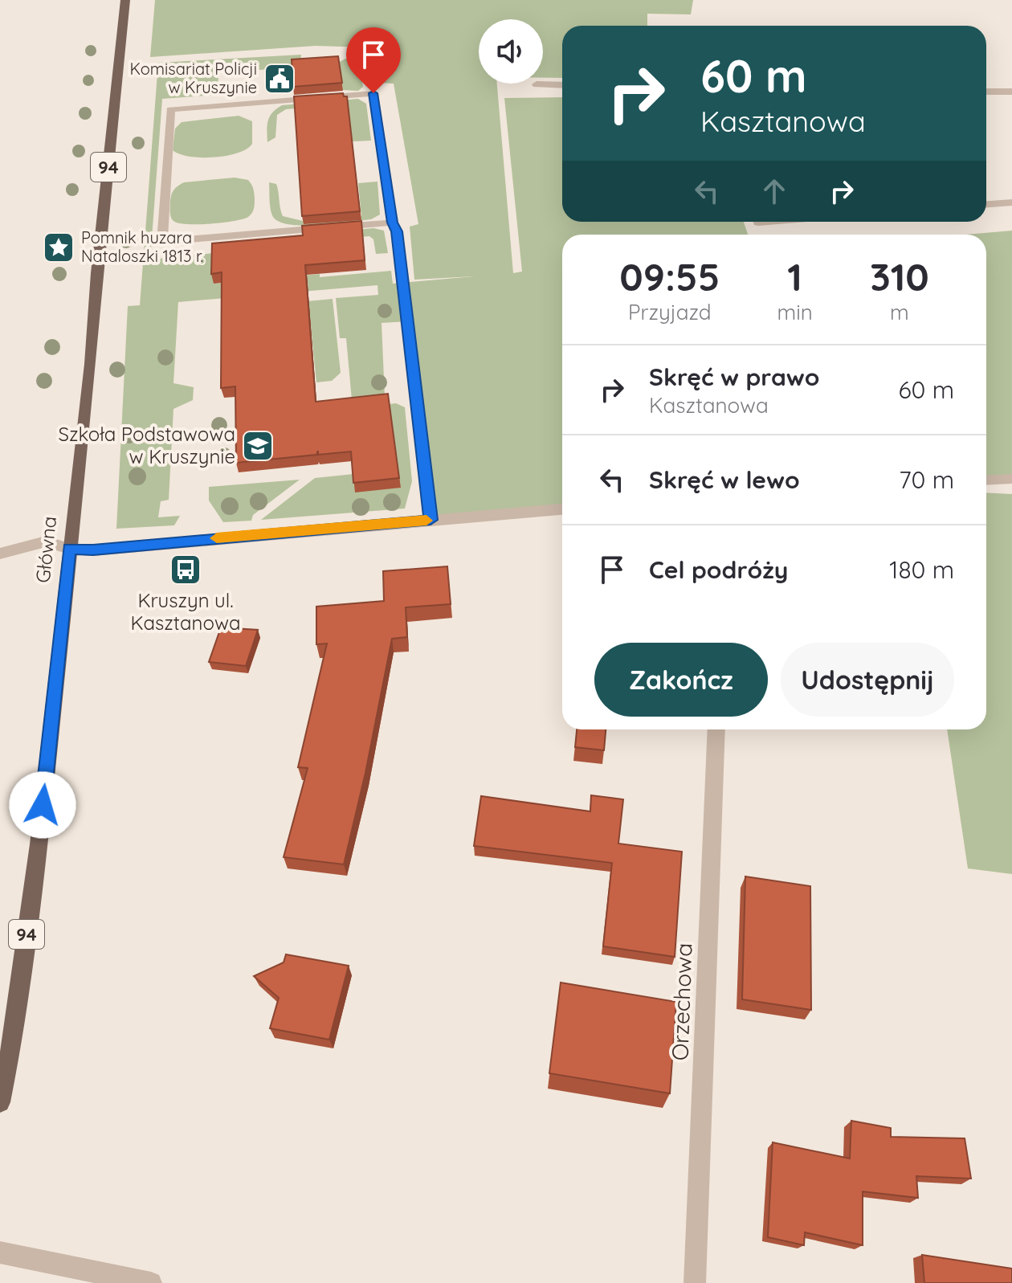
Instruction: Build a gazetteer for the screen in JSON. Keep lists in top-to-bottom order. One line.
{"streets":{"main road":["94","Główna"],"street":["Orzechowa"]},"places":{"public building":["Komisariat Policji w Kruszynie"],"place":["Pomnik huzara Nataloszki 1813 r."],"school or university":["Szkoła Podstawowa w Kruszynie"],"bus stop":["Kruszyn ul. Kasztanowa"]},"page":{"turn":["60 m","Kasztanowa"],"eta":["09:55","Przyjazd","1","min","310","m"],"list":[{"name":"Skręć w prawo","note":"Kasztanowa","value":"60 m"},{"name":"Skręć w lewo","value":"70 m"},{"name":"Cel podróży","value":"180 m"}],"buttons":["Zakończ","Udostępnij"]}}
